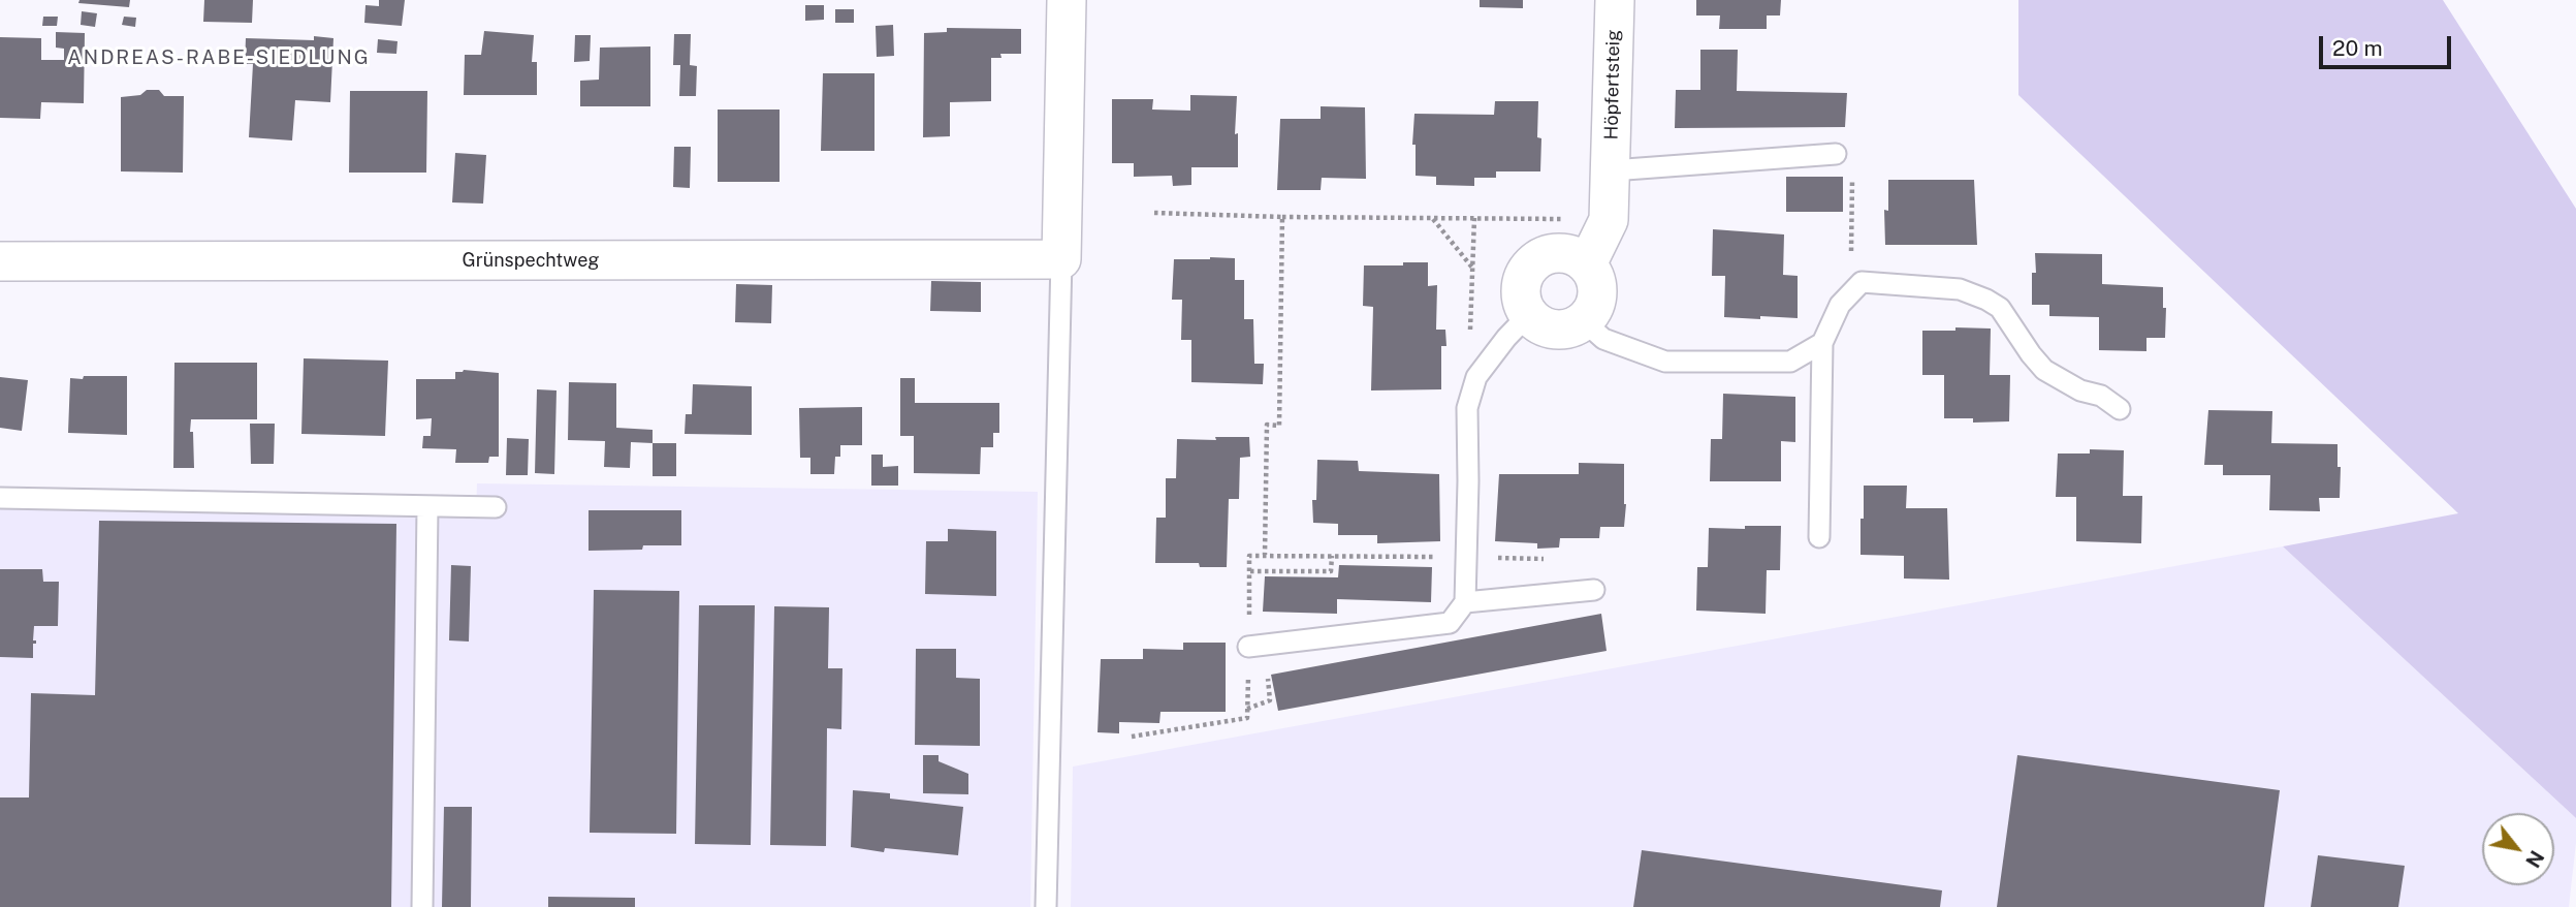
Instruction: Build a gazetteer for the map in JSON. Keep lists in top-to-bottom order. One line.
{"streets":{"street":["Höpfertsteig","Grünspechtweg"]},"districts":["ANDREAS-RABE-SIEDLUNG"],"scale_bar":"20 m","north":"bottom right"}
